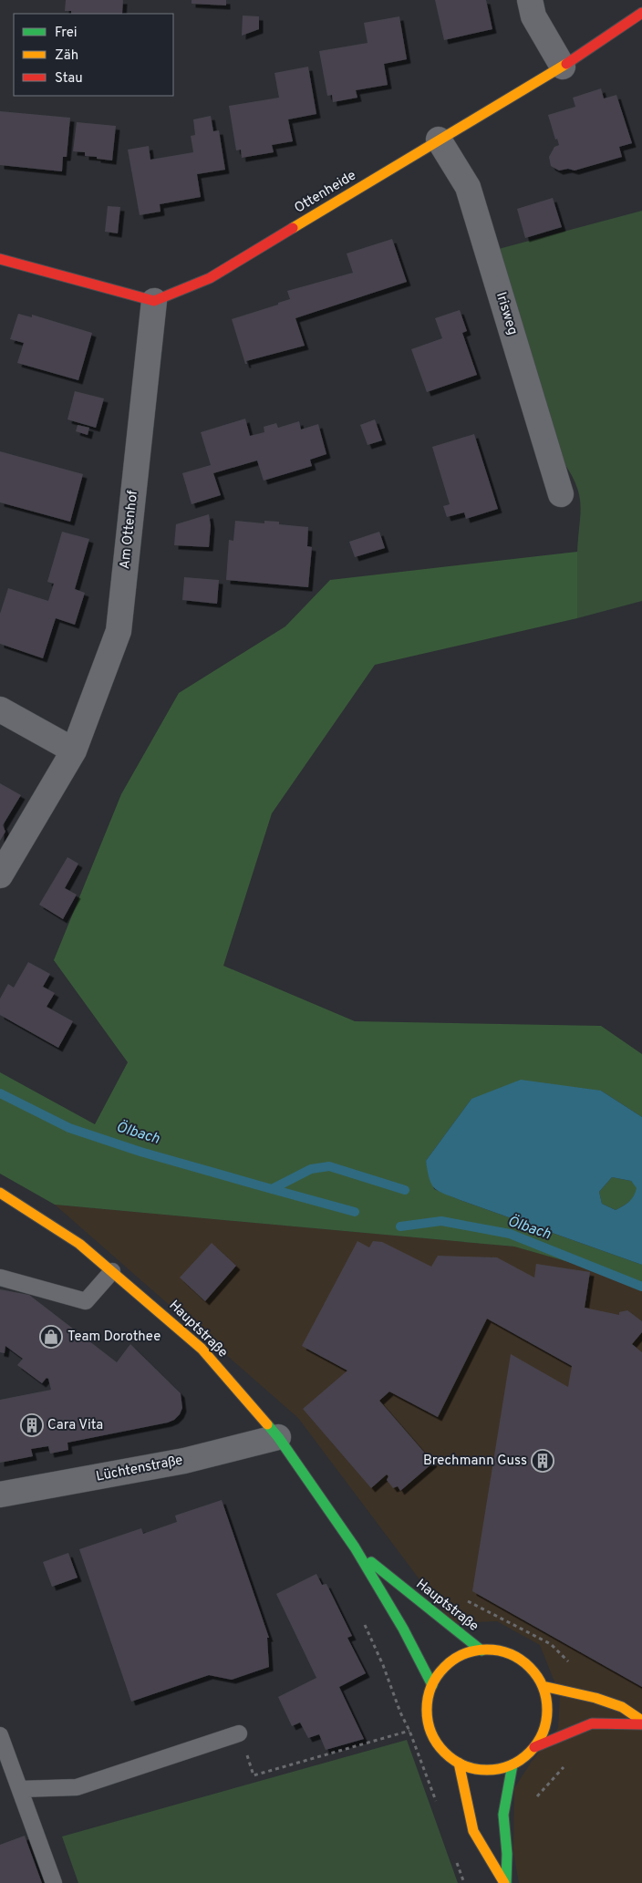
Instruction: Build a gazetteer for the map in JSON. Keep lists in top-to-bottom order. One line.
{"streets":{"main road":["Ottenheide","Hauptstraße"],"street":["Irisweg","Am Ottenhof","Lüchtenstraße"]},"crossings":[["Ottenheide","Irisweg"],["Ottenheide","Am Ottenhof"],["Hauptstraße","Lüchtenstraße"]],"water":["Ölbach"],"places":{"shop":["Team Dorothee"],"building":["Cara Vita","Brechmann Guss"]},"legend":["Frei","Zäh","Stau"]}
